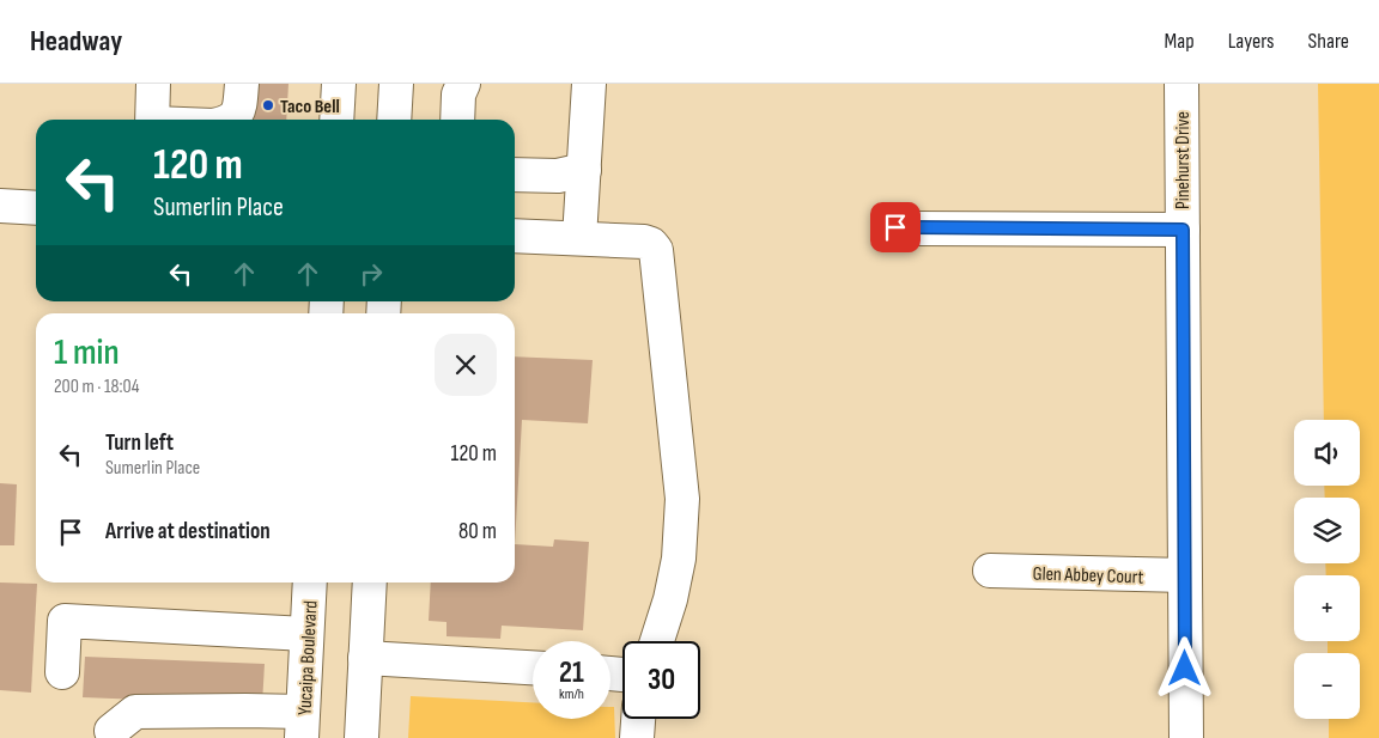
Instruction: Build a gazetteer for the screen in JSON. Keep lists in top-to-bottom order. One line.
{"streets":{"street":["Pinehurst Drive","Glen Abbey Court","Yucaipa Boulevard"]},"crossings":[["Pinehurst Drive","Glen Abbey Court"]],"places":["Taco Bell"],"page":{"header":"Headway","nav":["Map","Layers","Share"],"turn":["120 m","Sumerlin Place"],"heading":["1 min","200 m · 18:04"],"list":[{"name":"Turn left","note":"Sumerlin Place","value":"120 m"},{"name":"Arrive at destination","value":"80 m"}],"map_buttons":["+","−"],"speed":"21 km/h","limit":"30"}}
